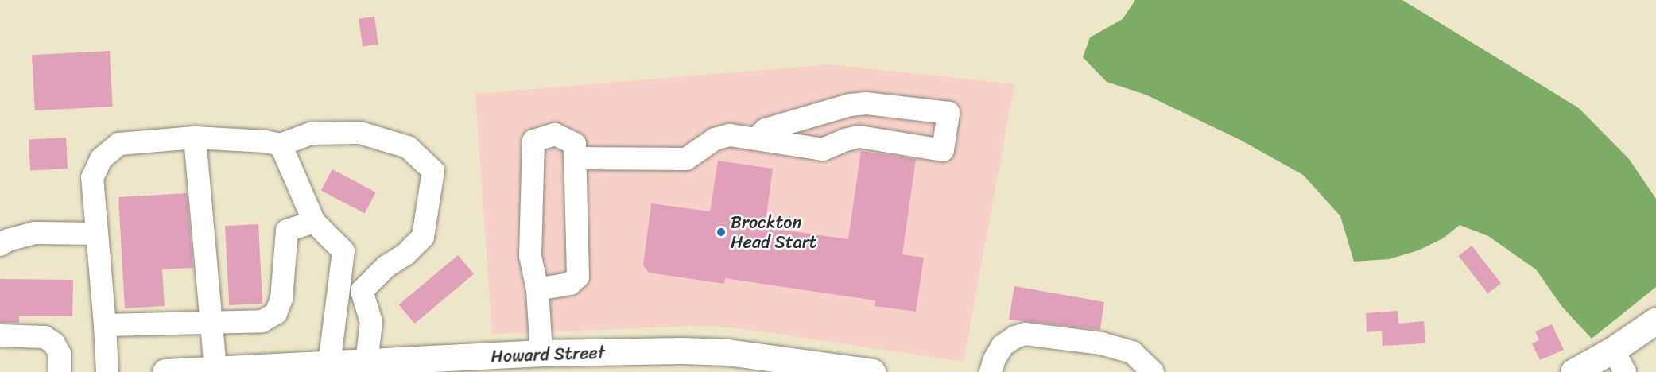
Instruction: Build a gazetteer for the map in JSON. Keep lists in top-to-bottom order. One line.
{"streets":{"main road":["Howard Street"]},"places":["Brockton Head Start"]}
